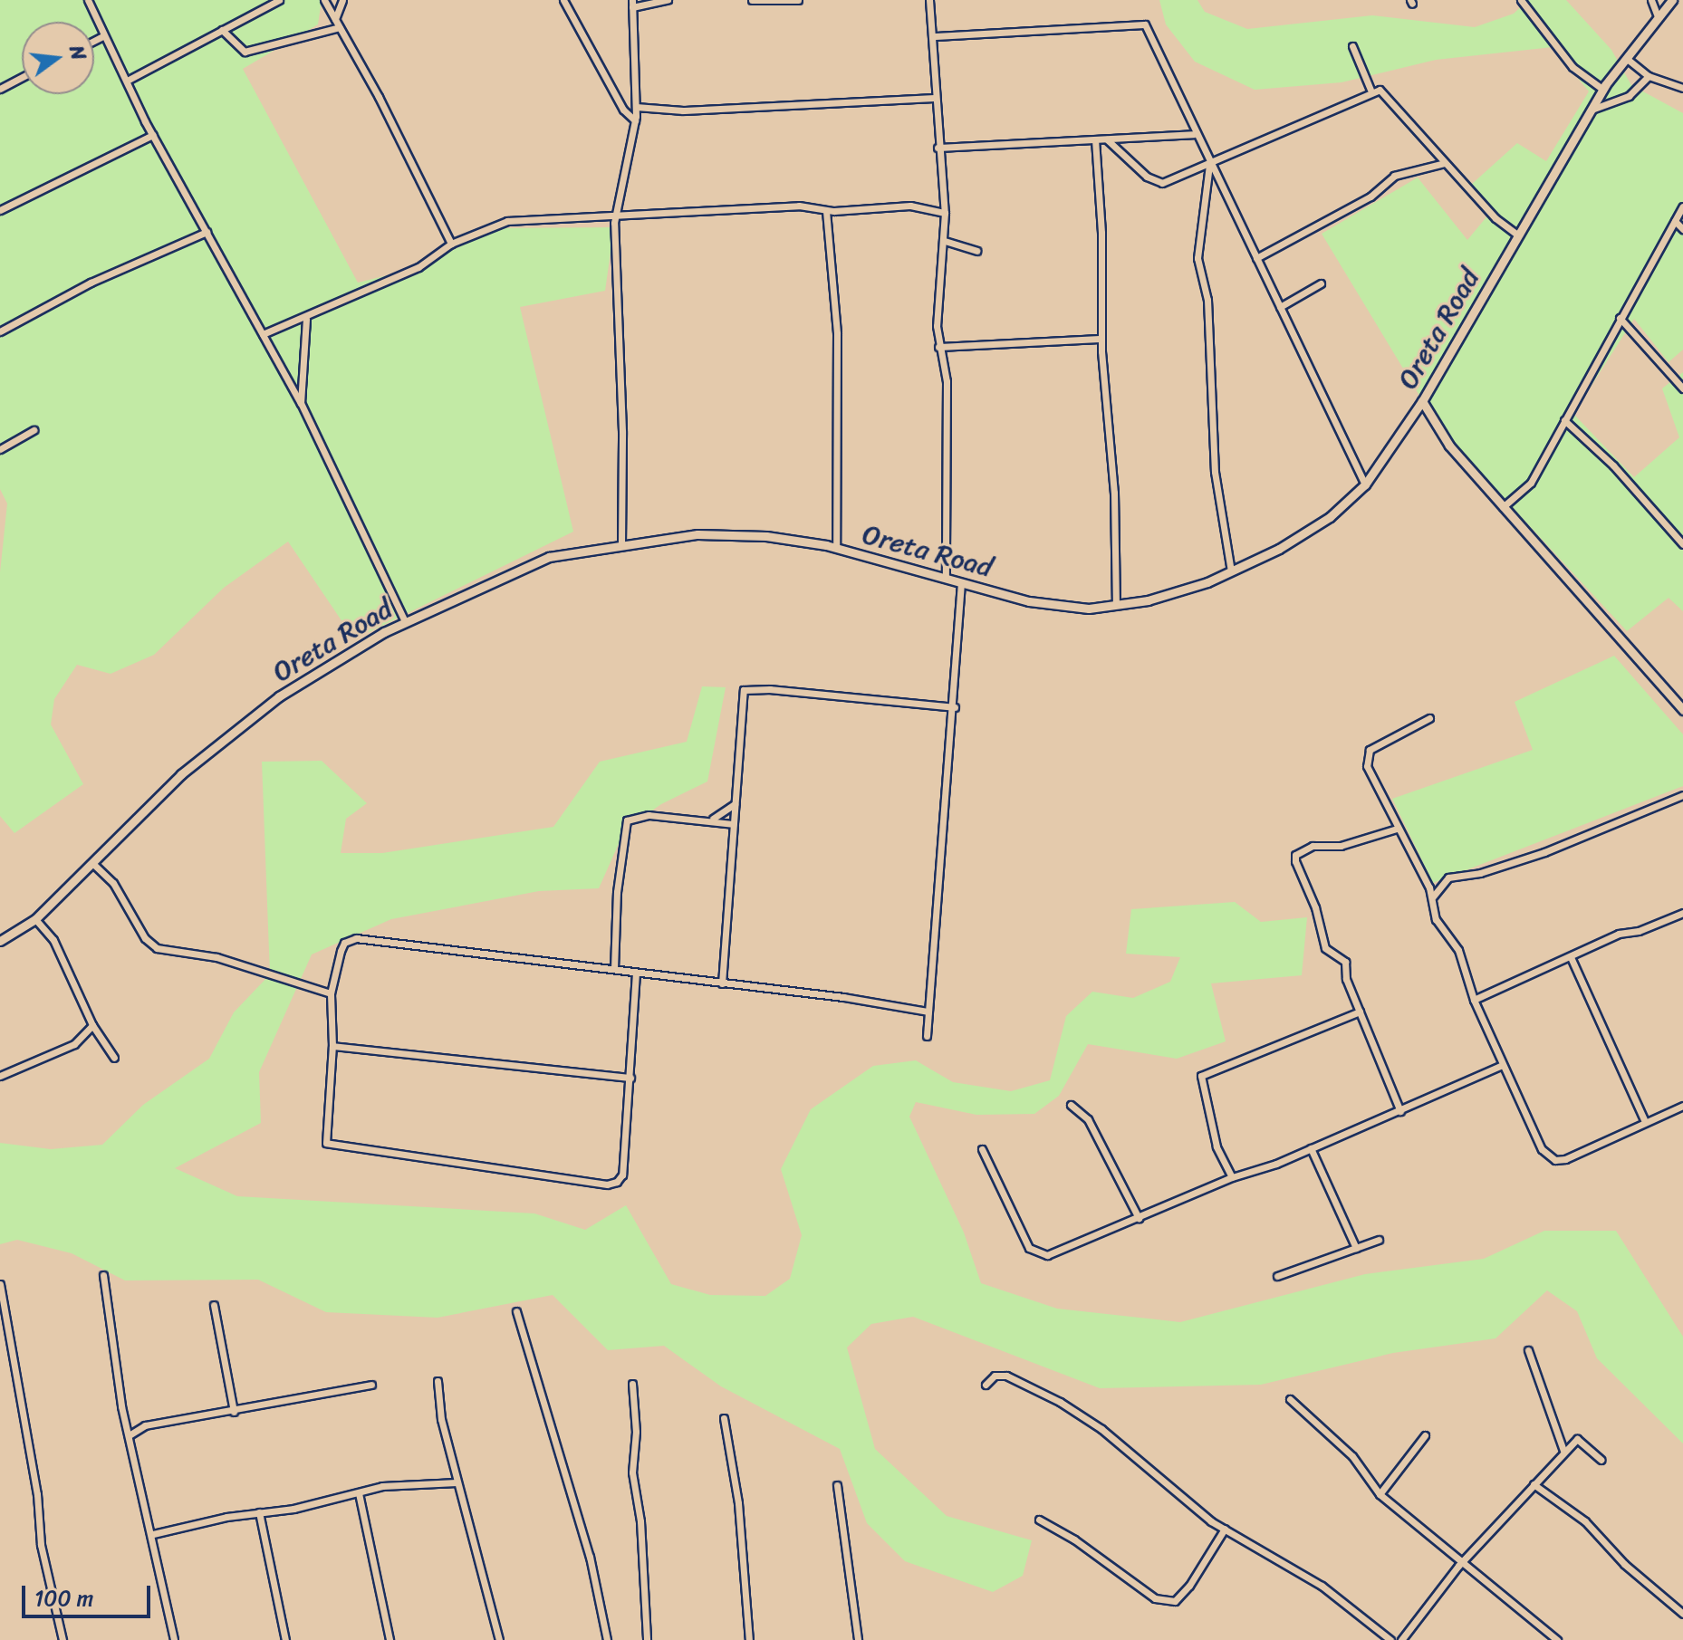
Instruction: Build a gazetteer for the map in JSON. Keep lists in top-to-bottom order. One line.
{"streets":{"street":["Oreta Road"]},"scale_bar":"100 m","north":"right"}
